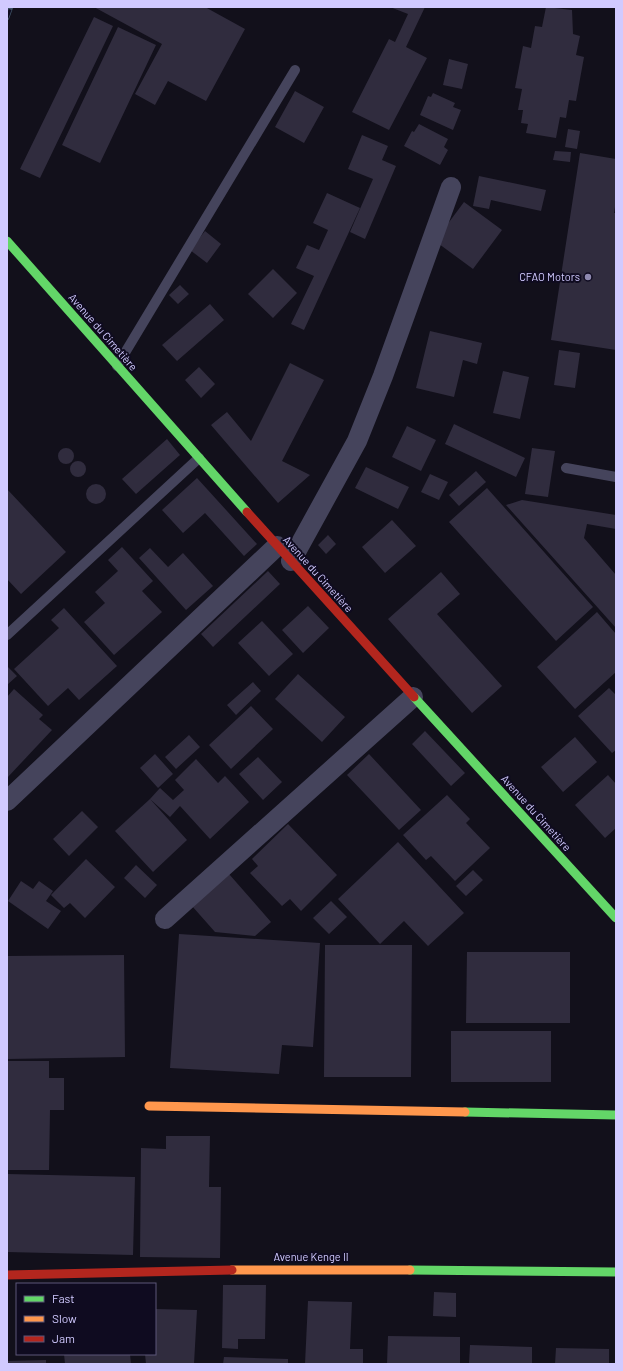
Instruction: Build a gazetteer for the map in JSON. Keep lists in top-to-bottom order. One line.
{"streets":{"street":["Avenue du Cimetière","Avenue Kenge II"]},"places":["CFAO Motors"],"legend":["Fast","Slow","Jam"]}
